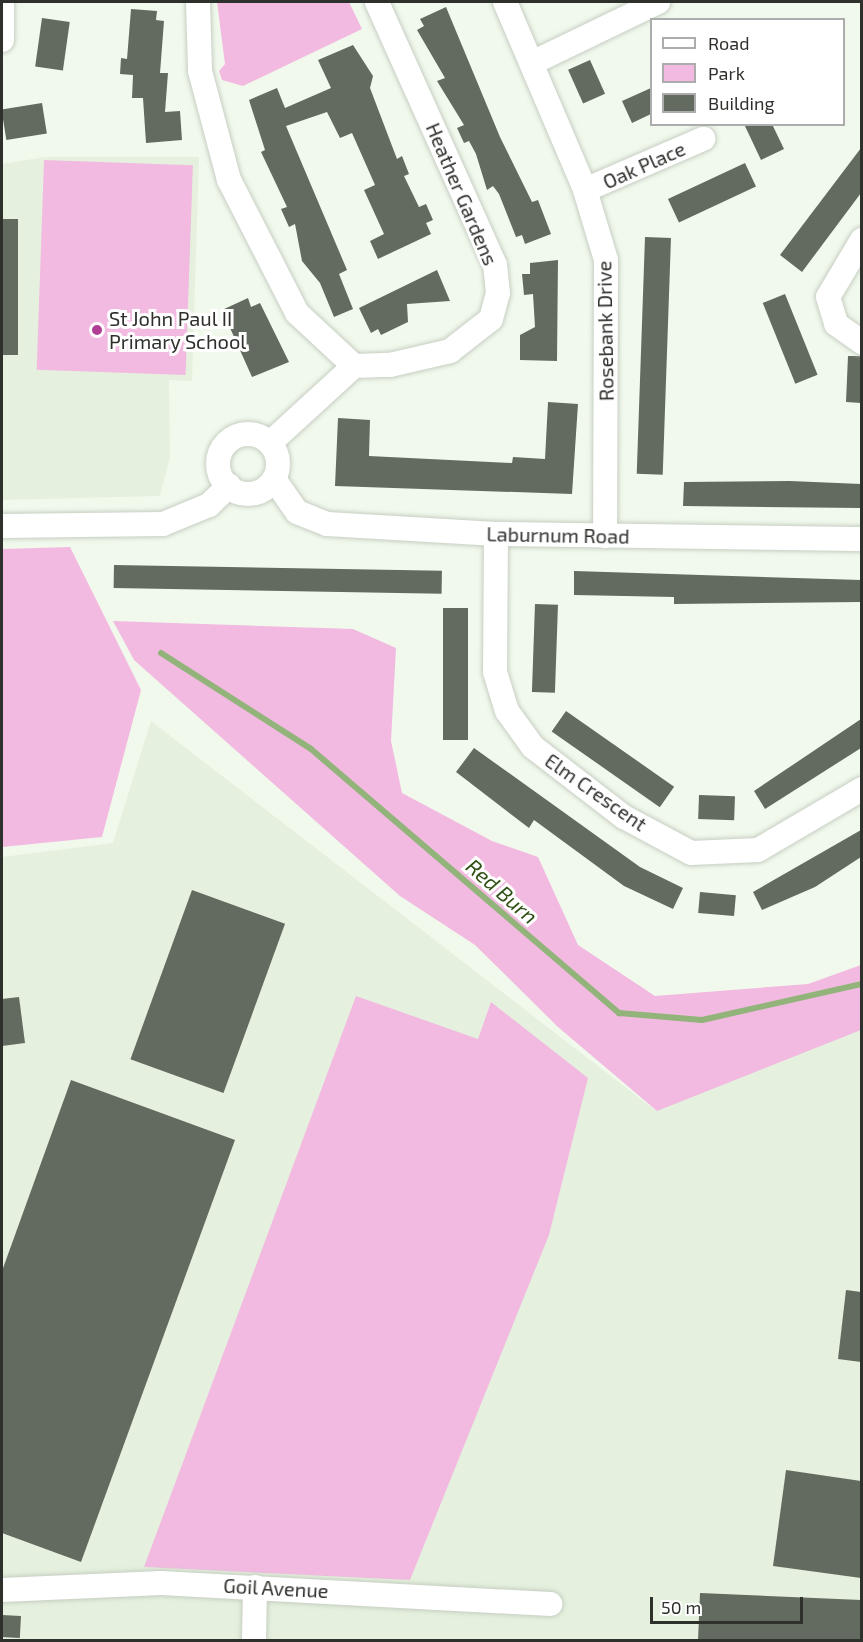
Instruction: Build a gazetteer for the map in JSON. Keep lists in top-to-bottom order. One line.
{"streets":{"street":["Oak Place","Heather Gardens","Rosebank Drive","Laburnum Road","Elm Crescent","Goil Avenue"]},"crossings":[["Oak Place","Rosebank Drive"],["Rosebank Drive","Laburnum Road"],["Laburnum Road","Elm Crescent"]],"water":["Red Burn"],"places":["St John Paul II Primary School"],"legend":["Road","Park","Building"],"scale_bar":"50 m"}
